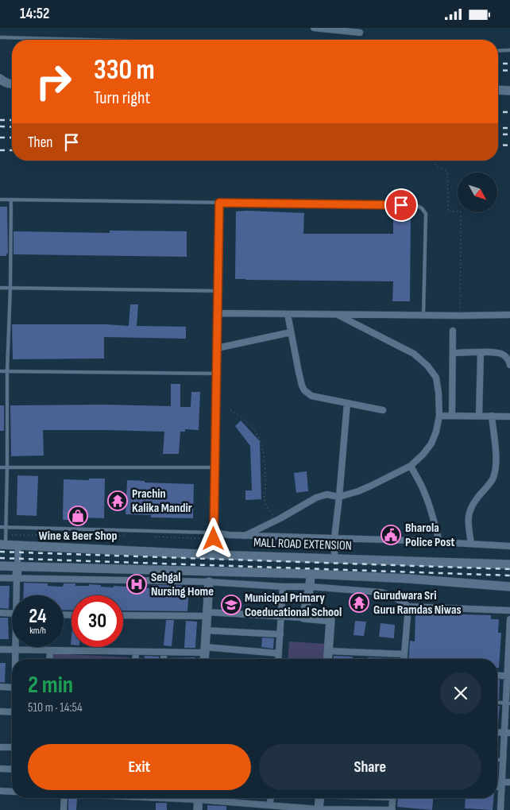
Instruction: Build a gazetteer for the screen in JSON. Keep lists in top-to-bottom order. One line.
{"streets":{"main road":["MALL ROAD EXTENSION"]},"places":{"temple":["Prachin Kalika Mandir","Gurudwara Sri Guru Ramdas Niwas"],"shop":["Wine & Beer Shop"],"public building":["Bharola Police Post"],"hospital":["Sehgal Nursing Home"],"school or university":["Municipal Primary Coeducational School"]},"north":"bottom right","page":{"status":"14:52","turn":["330 m","Turn right"],"then":"Then","speed":"24 km/h","limit":"30","heading":["2 min","510 m · 14:54"],"buttons":["Exit","Share"]}}
